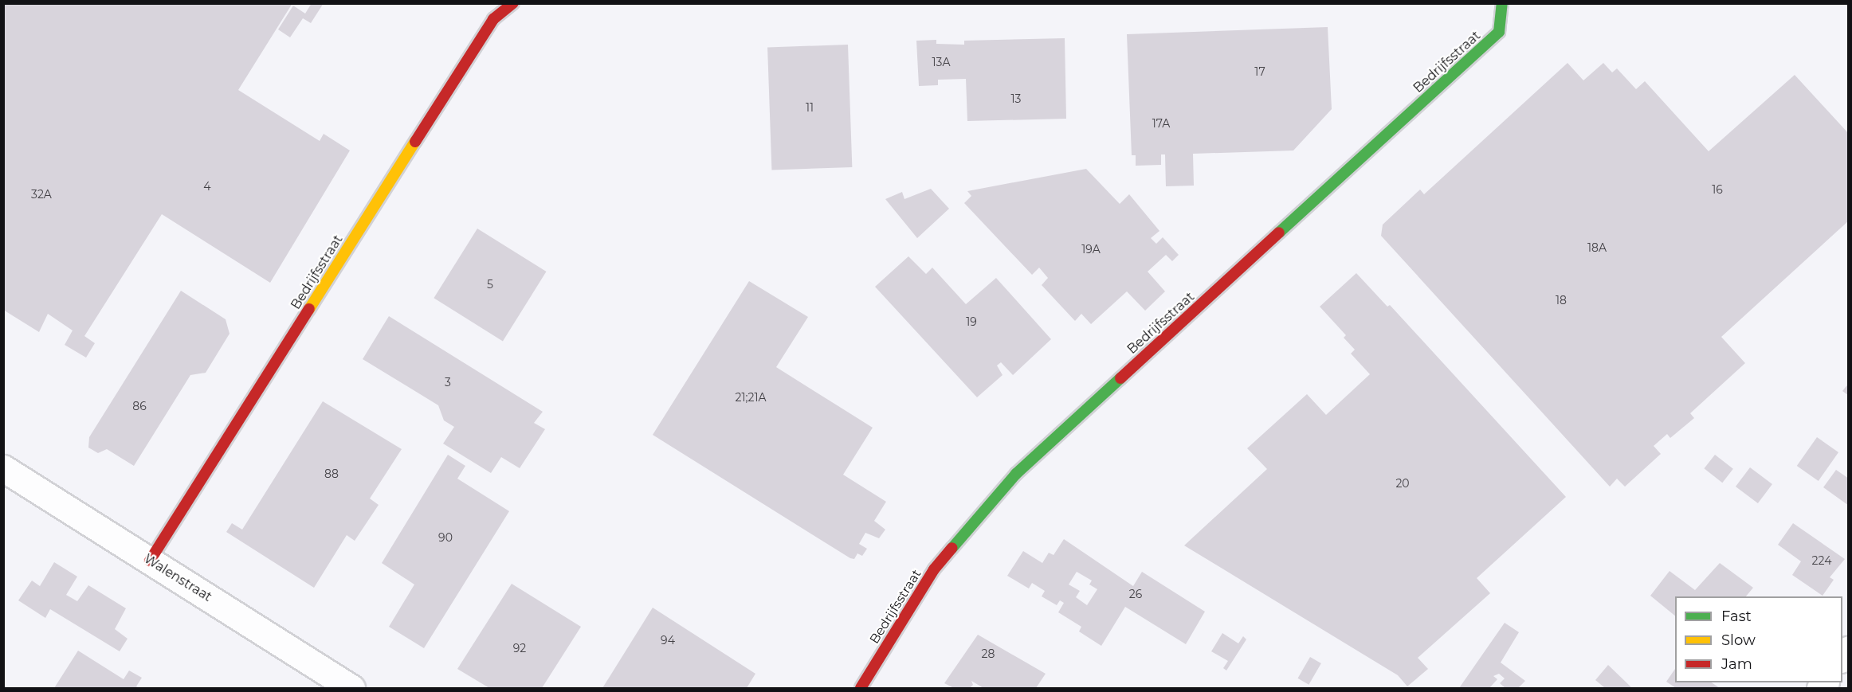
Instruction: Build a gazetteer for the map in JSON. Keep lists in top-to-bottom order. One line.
{"streets":{"street":["Bedrijfsstraat","Walenstraat"]},"crossings":[["Bedrijfsstraat","Walenstraat"]],"house_numbers":["13A","17","13","11","17A","4","16","32A","18A","19A","5","18","19","3","21;21A","86","88","20","90","224","26","94","92","28"],"legend":["Fast","Slow","Jam"]}
